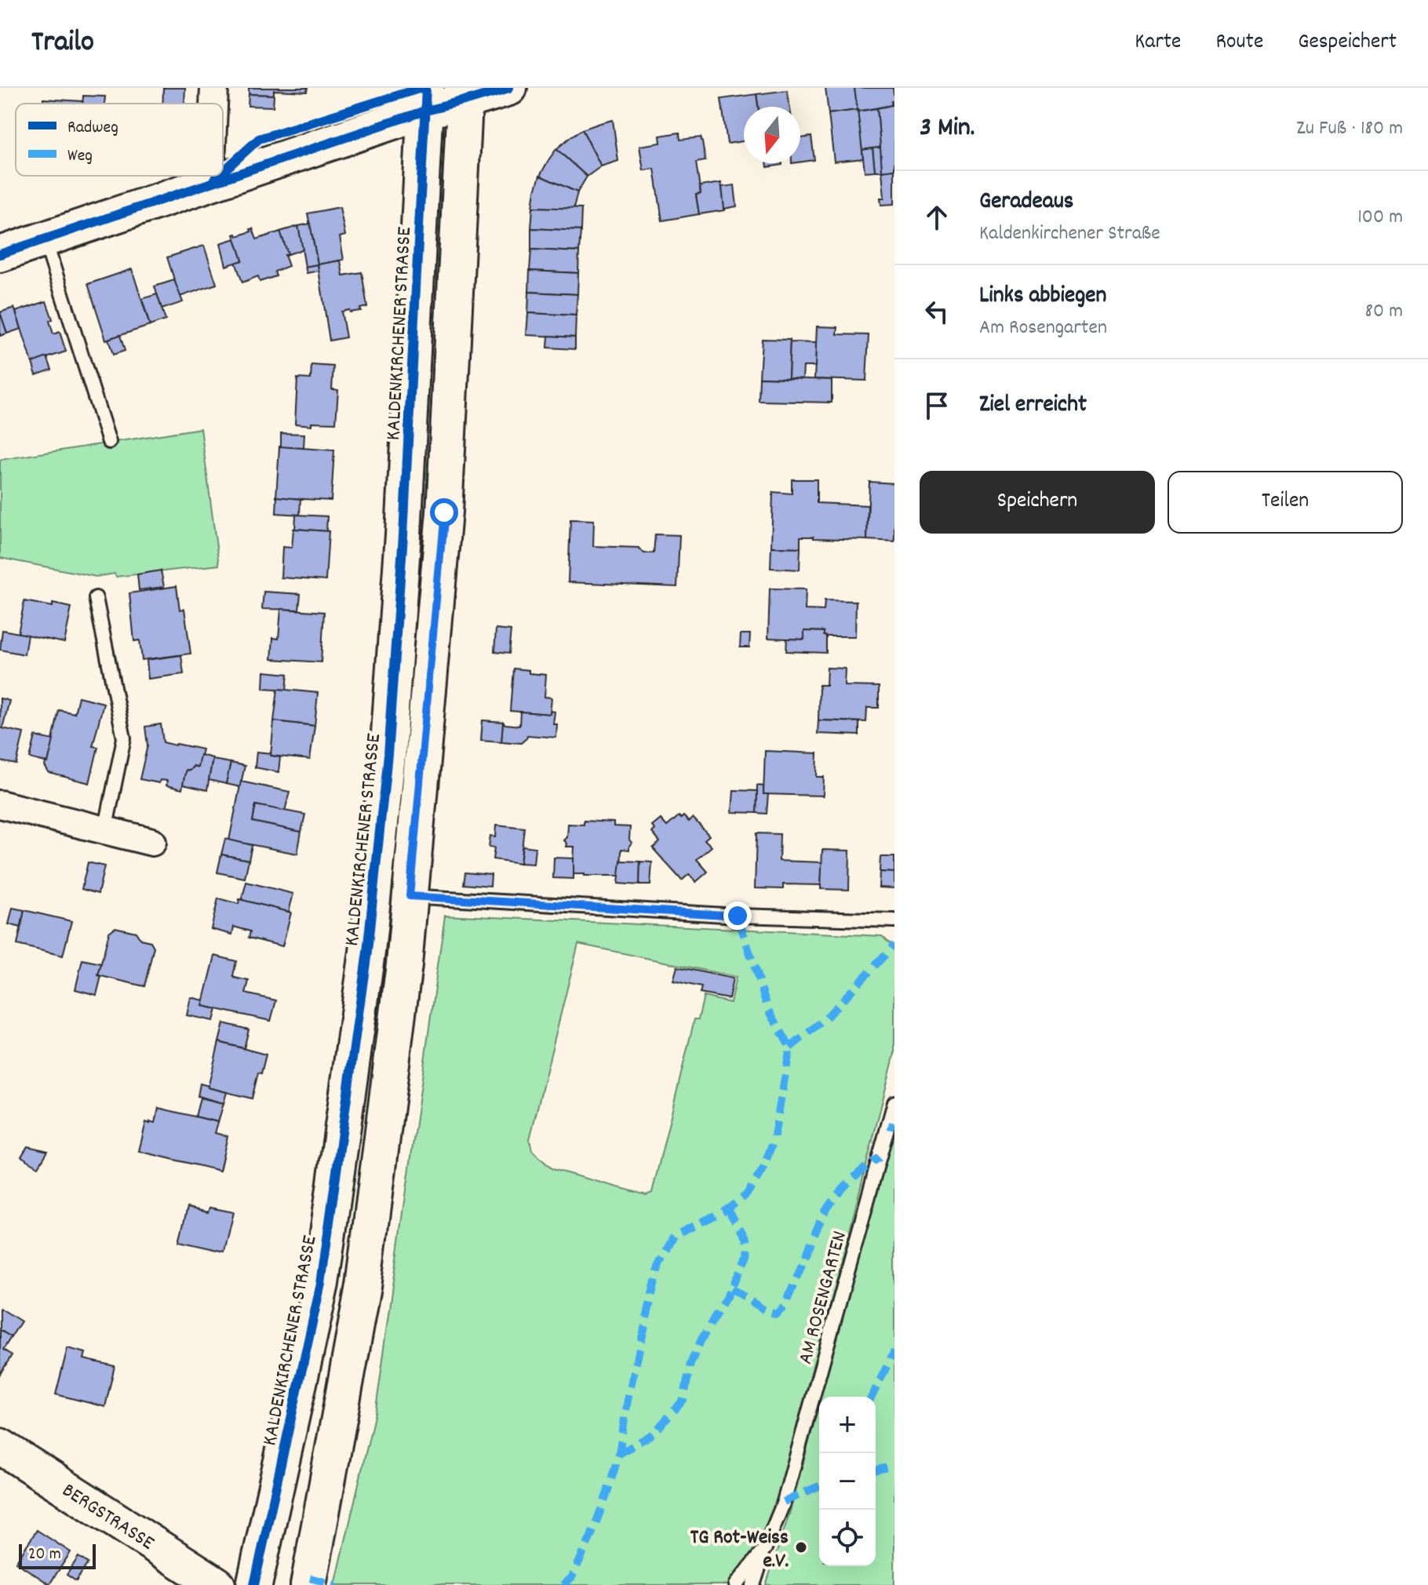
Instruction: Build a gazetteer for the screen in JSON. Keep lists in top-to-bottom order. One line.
{"streets":{"main road":["KALDENKIRCHENER STRASSE","BERGSTRASSE"],"lane":["AM ROSENGARTEN"]},"places":["TG Rot-Weiss e.V."],"legend":["Radweg","Weg"],"scale_bar":"20 m","north":"bottom","page":{"header":"Trailo","nav":["Karte","Route","Gespeichert"],"heading":["3 Min.","Zu Fuß · 180 m"],"list":[["Geradeaus","Kaldenkirchener Straße","100 m"],["Links abbiegen","Am Rosengarten","80 m"],"Ziel erreicht"],"buttons":["Speichern","Teilen"],"map_buttons":["+","−"],"scale":"20 m"}}
